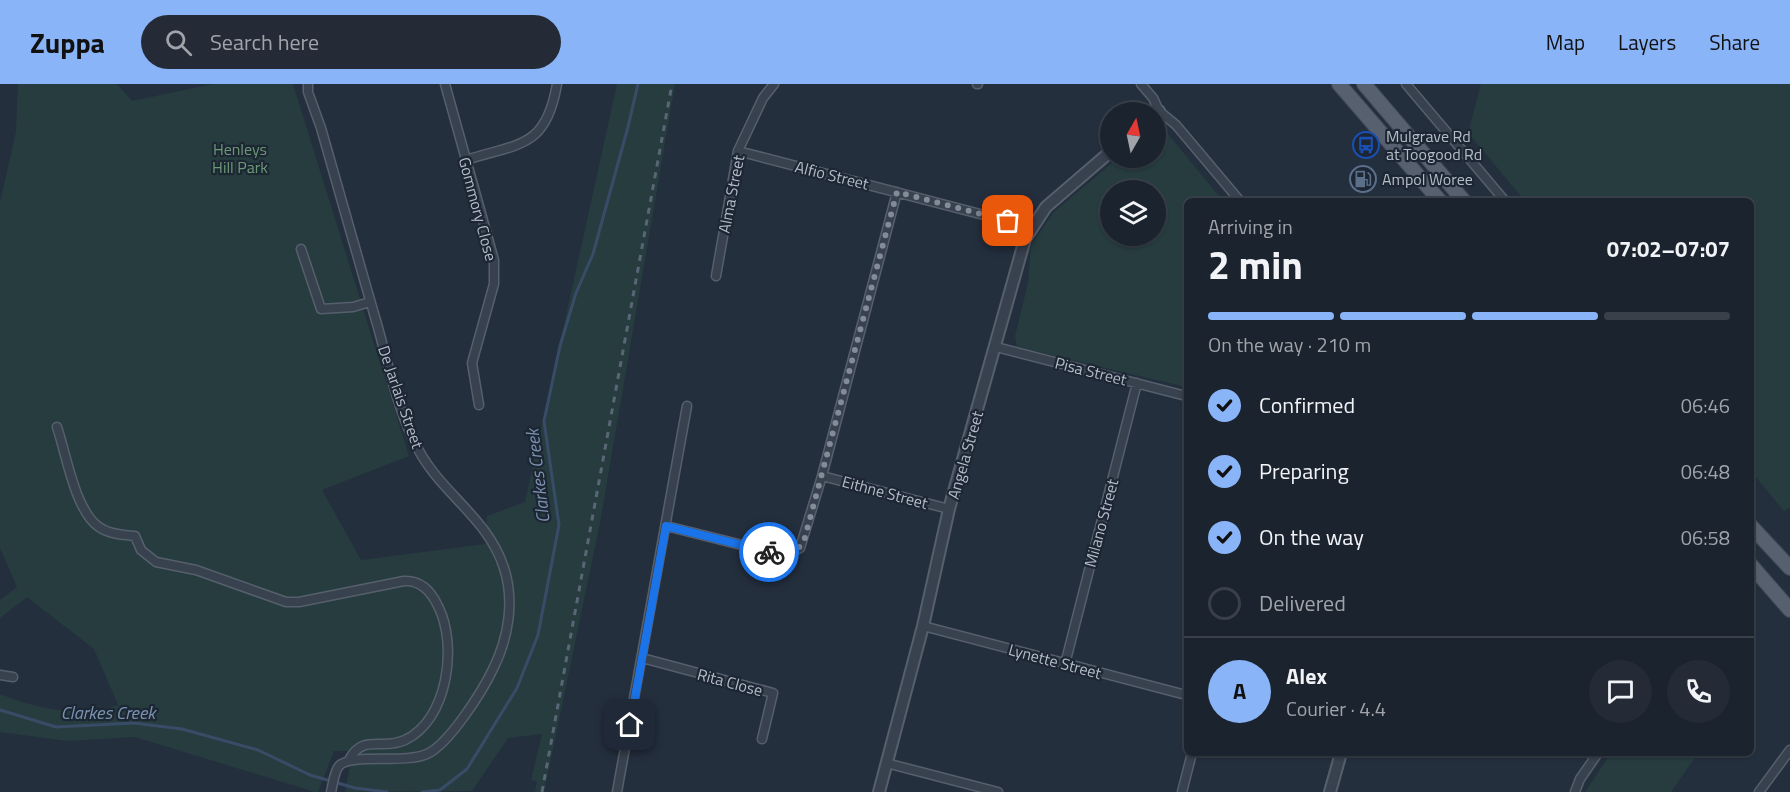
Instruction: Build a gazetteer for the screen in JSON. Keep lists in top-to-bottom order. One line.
{"streets":{"street":["Alfio Street","Alma Street","Gommory Close","Pisa Street","De Jarlais Street","Angela Street","Eithne Street","Milano Street","Lynette Street","Rita Close"]},"crossings":[["Alfio Street","Alma Street"],["Alfio Street","Angela Street"],["Pisa Street","Angela Street"],["Pisa Street","Milano Street"],["Angela Street","Eithne Street"],["Angela Street","Lynette Street"],["Milano Street","Lynette Street"]],"water":["Clarkes Creek"],"parks":["Henleys Hill Park"],"places":{"bus stop":["Mulgrave Rd at Toogood Rd"],"fuel station":["Ampol Woree"]},"north":"top","page":{"header":"Zuppa","search":"Search here","nav":["Map","Layers","Share"],"heading":["2 min","Arriving in","07:02–07:07"],"panel":["Alex","Courier · 4.4"],"bar":"On the way · 210 m","list":[["Confirmed","06:46"],["Preparing","06:48"],["On the way","06:58"],"Delivered"],"round":"A"}}
